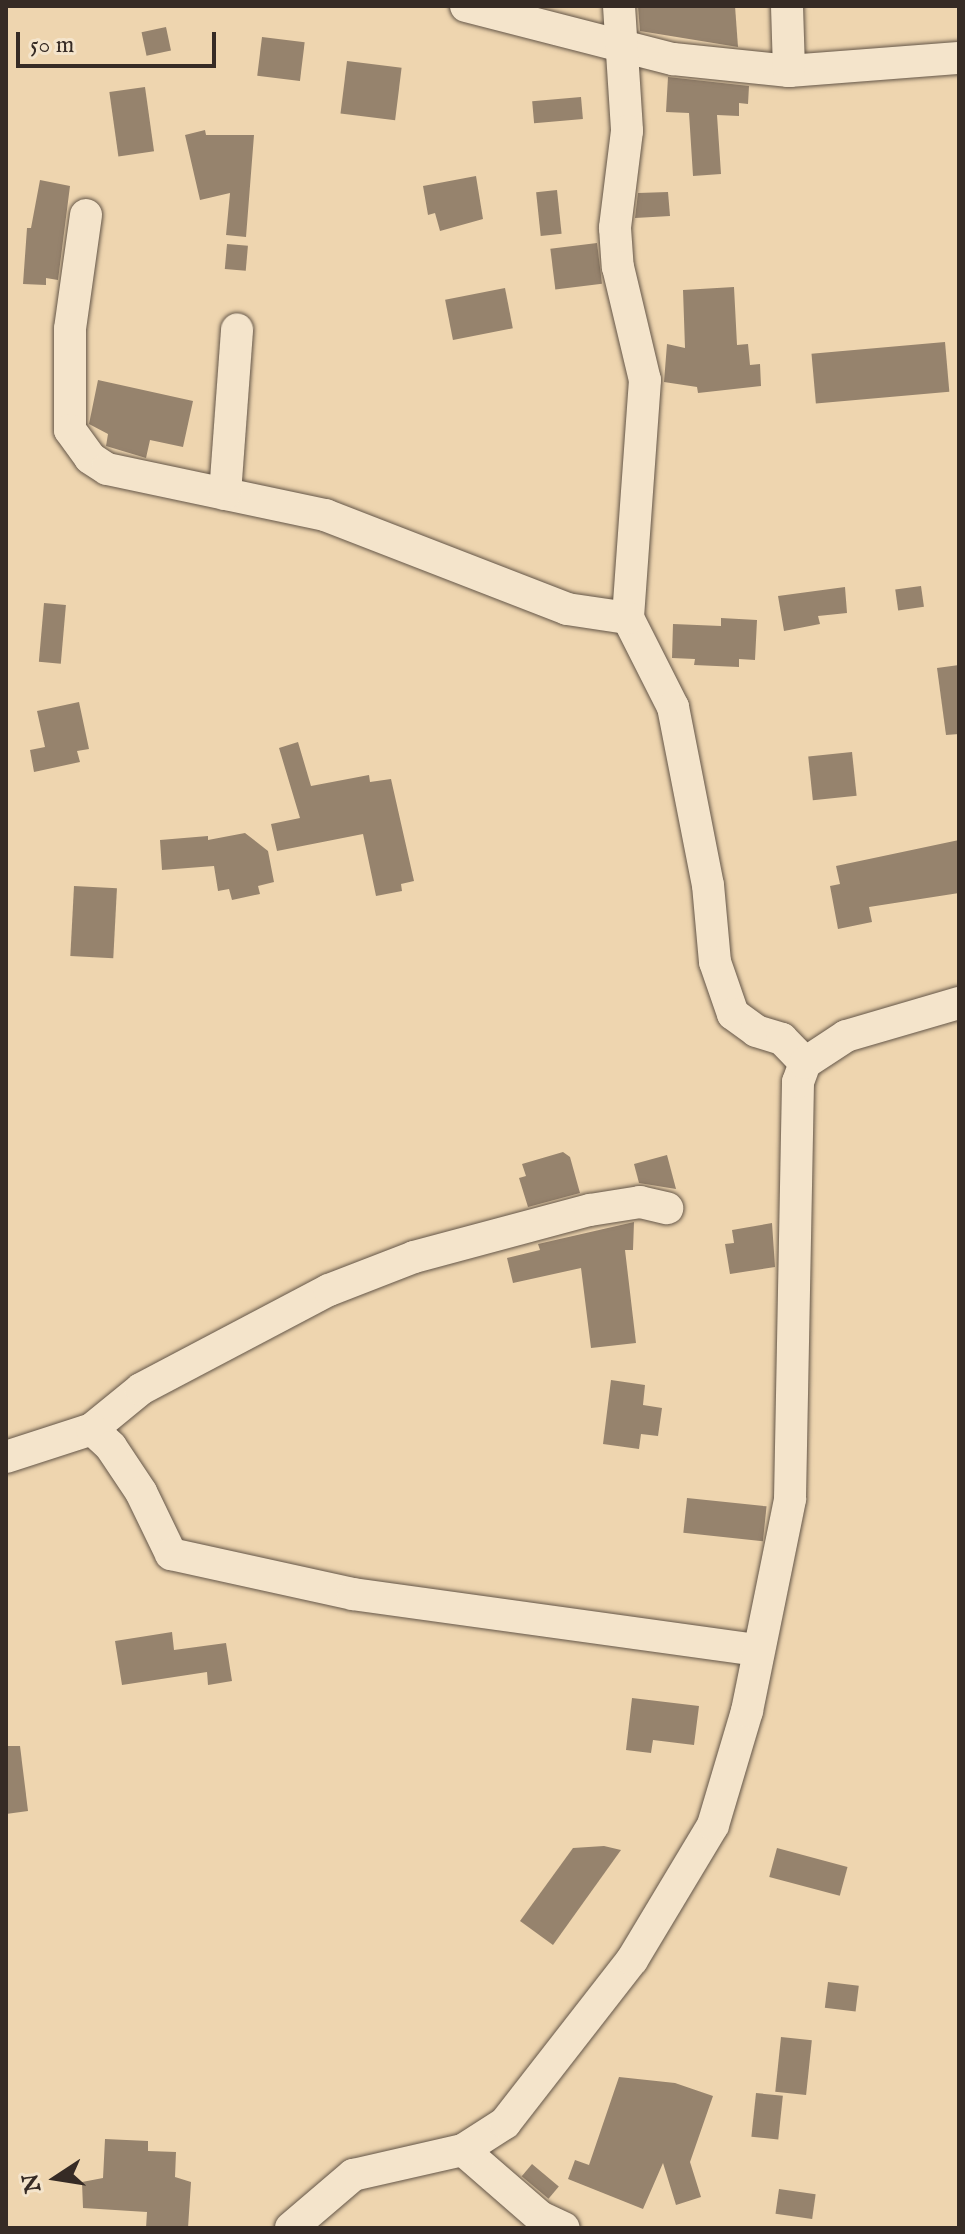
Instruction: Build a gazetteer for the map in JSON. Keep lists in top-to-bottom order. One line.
{"scale_bar":"50 m","north":"left"}
